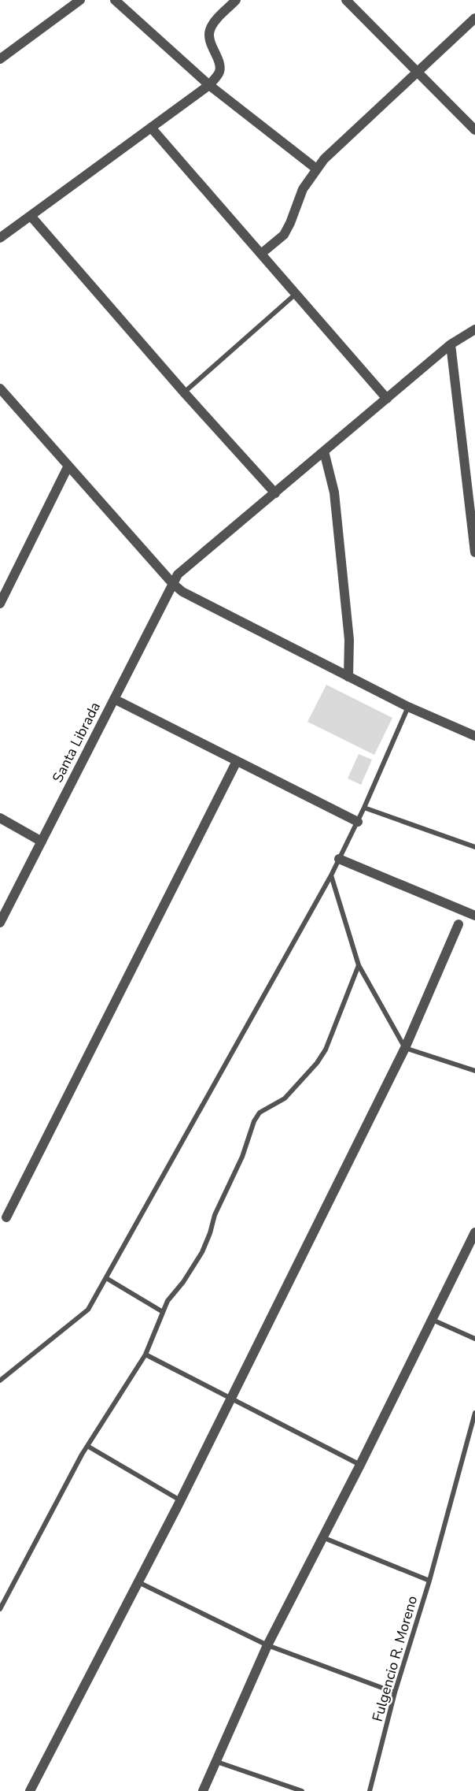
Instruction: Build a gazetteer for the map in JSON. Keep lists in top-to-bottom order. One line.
{"streets":{"street":["Santa Librada"],"lane":["Fulgencio R. Moreno"]}}
